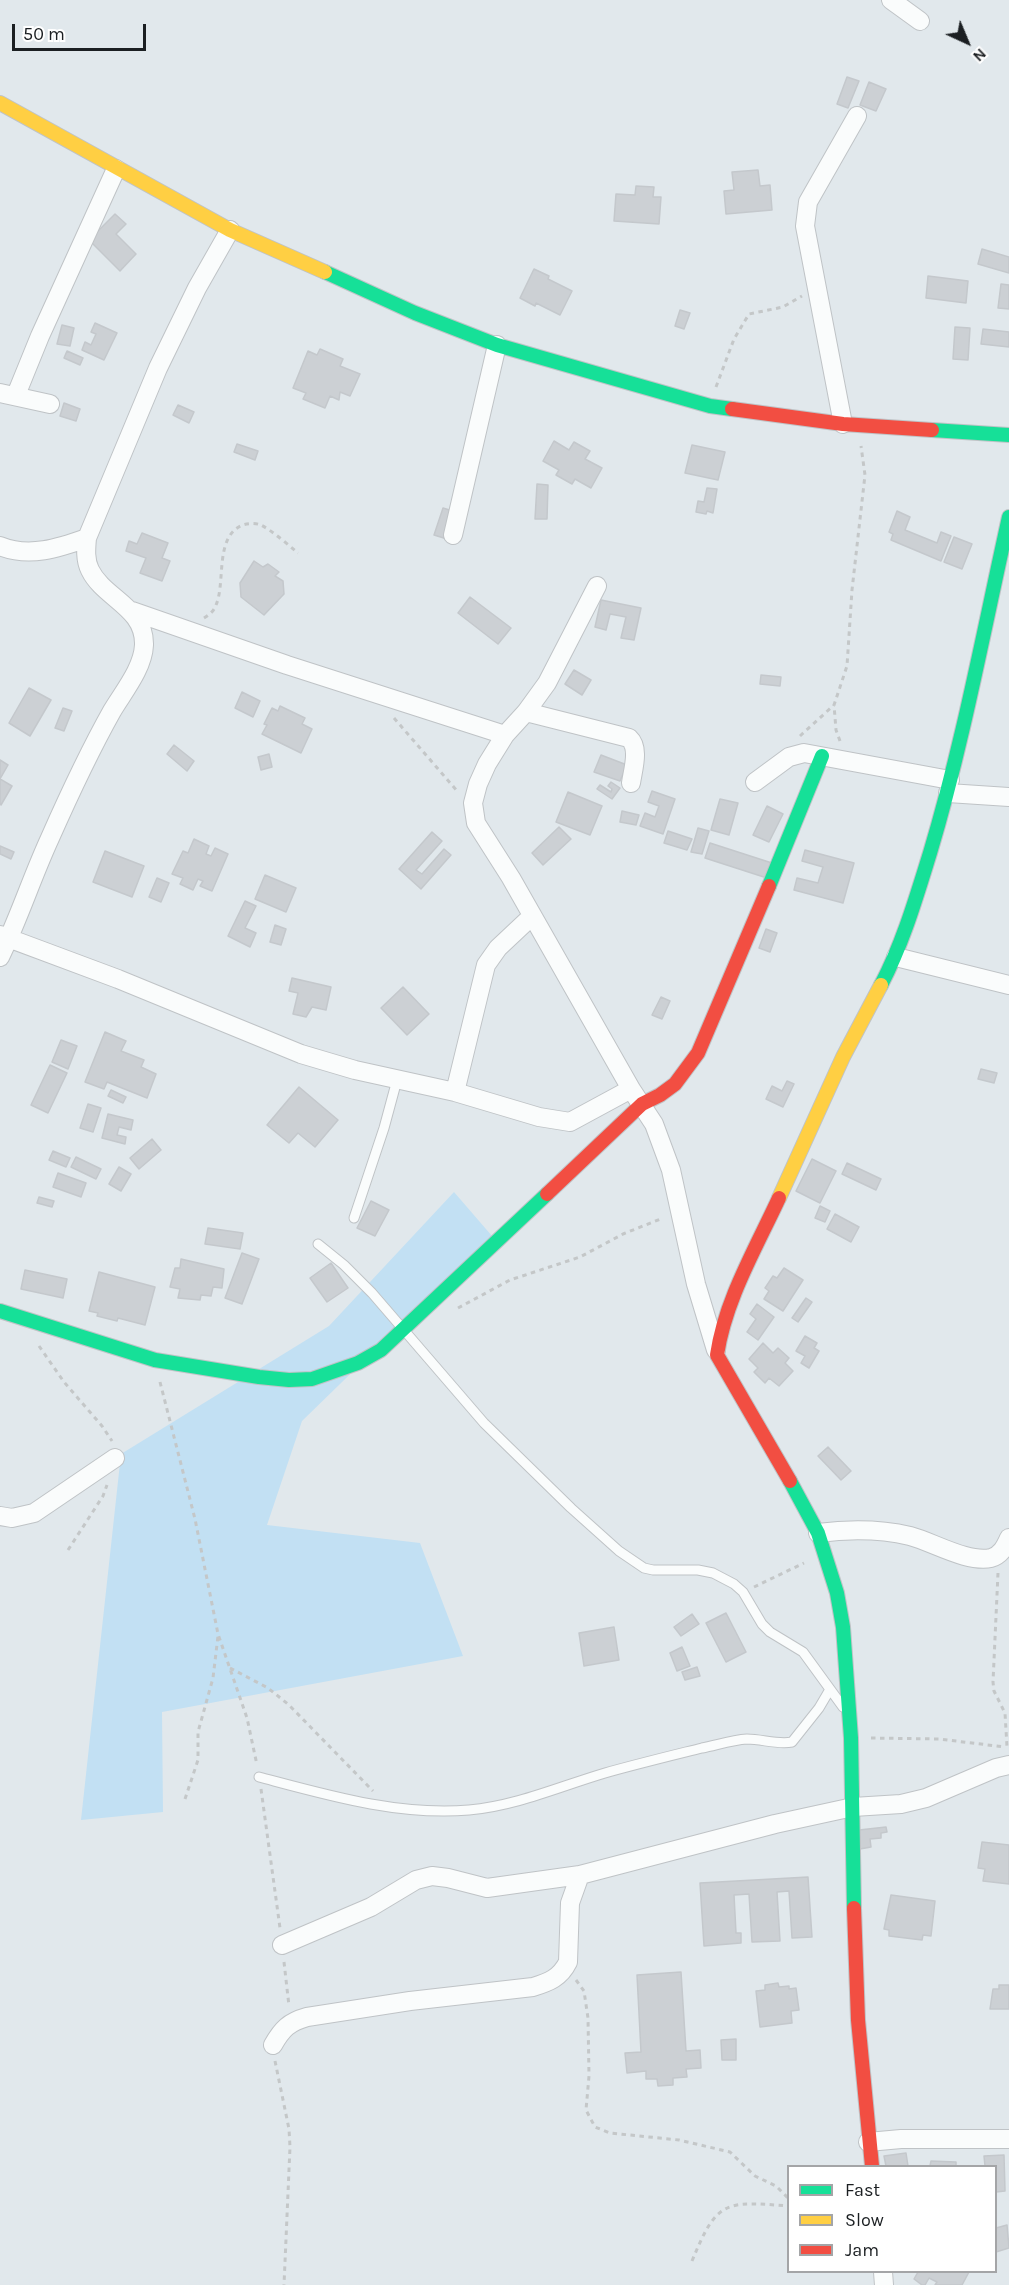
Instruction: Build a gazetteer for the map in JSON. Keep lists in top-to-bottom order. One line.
{"legend":["Fast","Slow","Jam"],"scale_bar":"50 m","north":"bottom right"}
